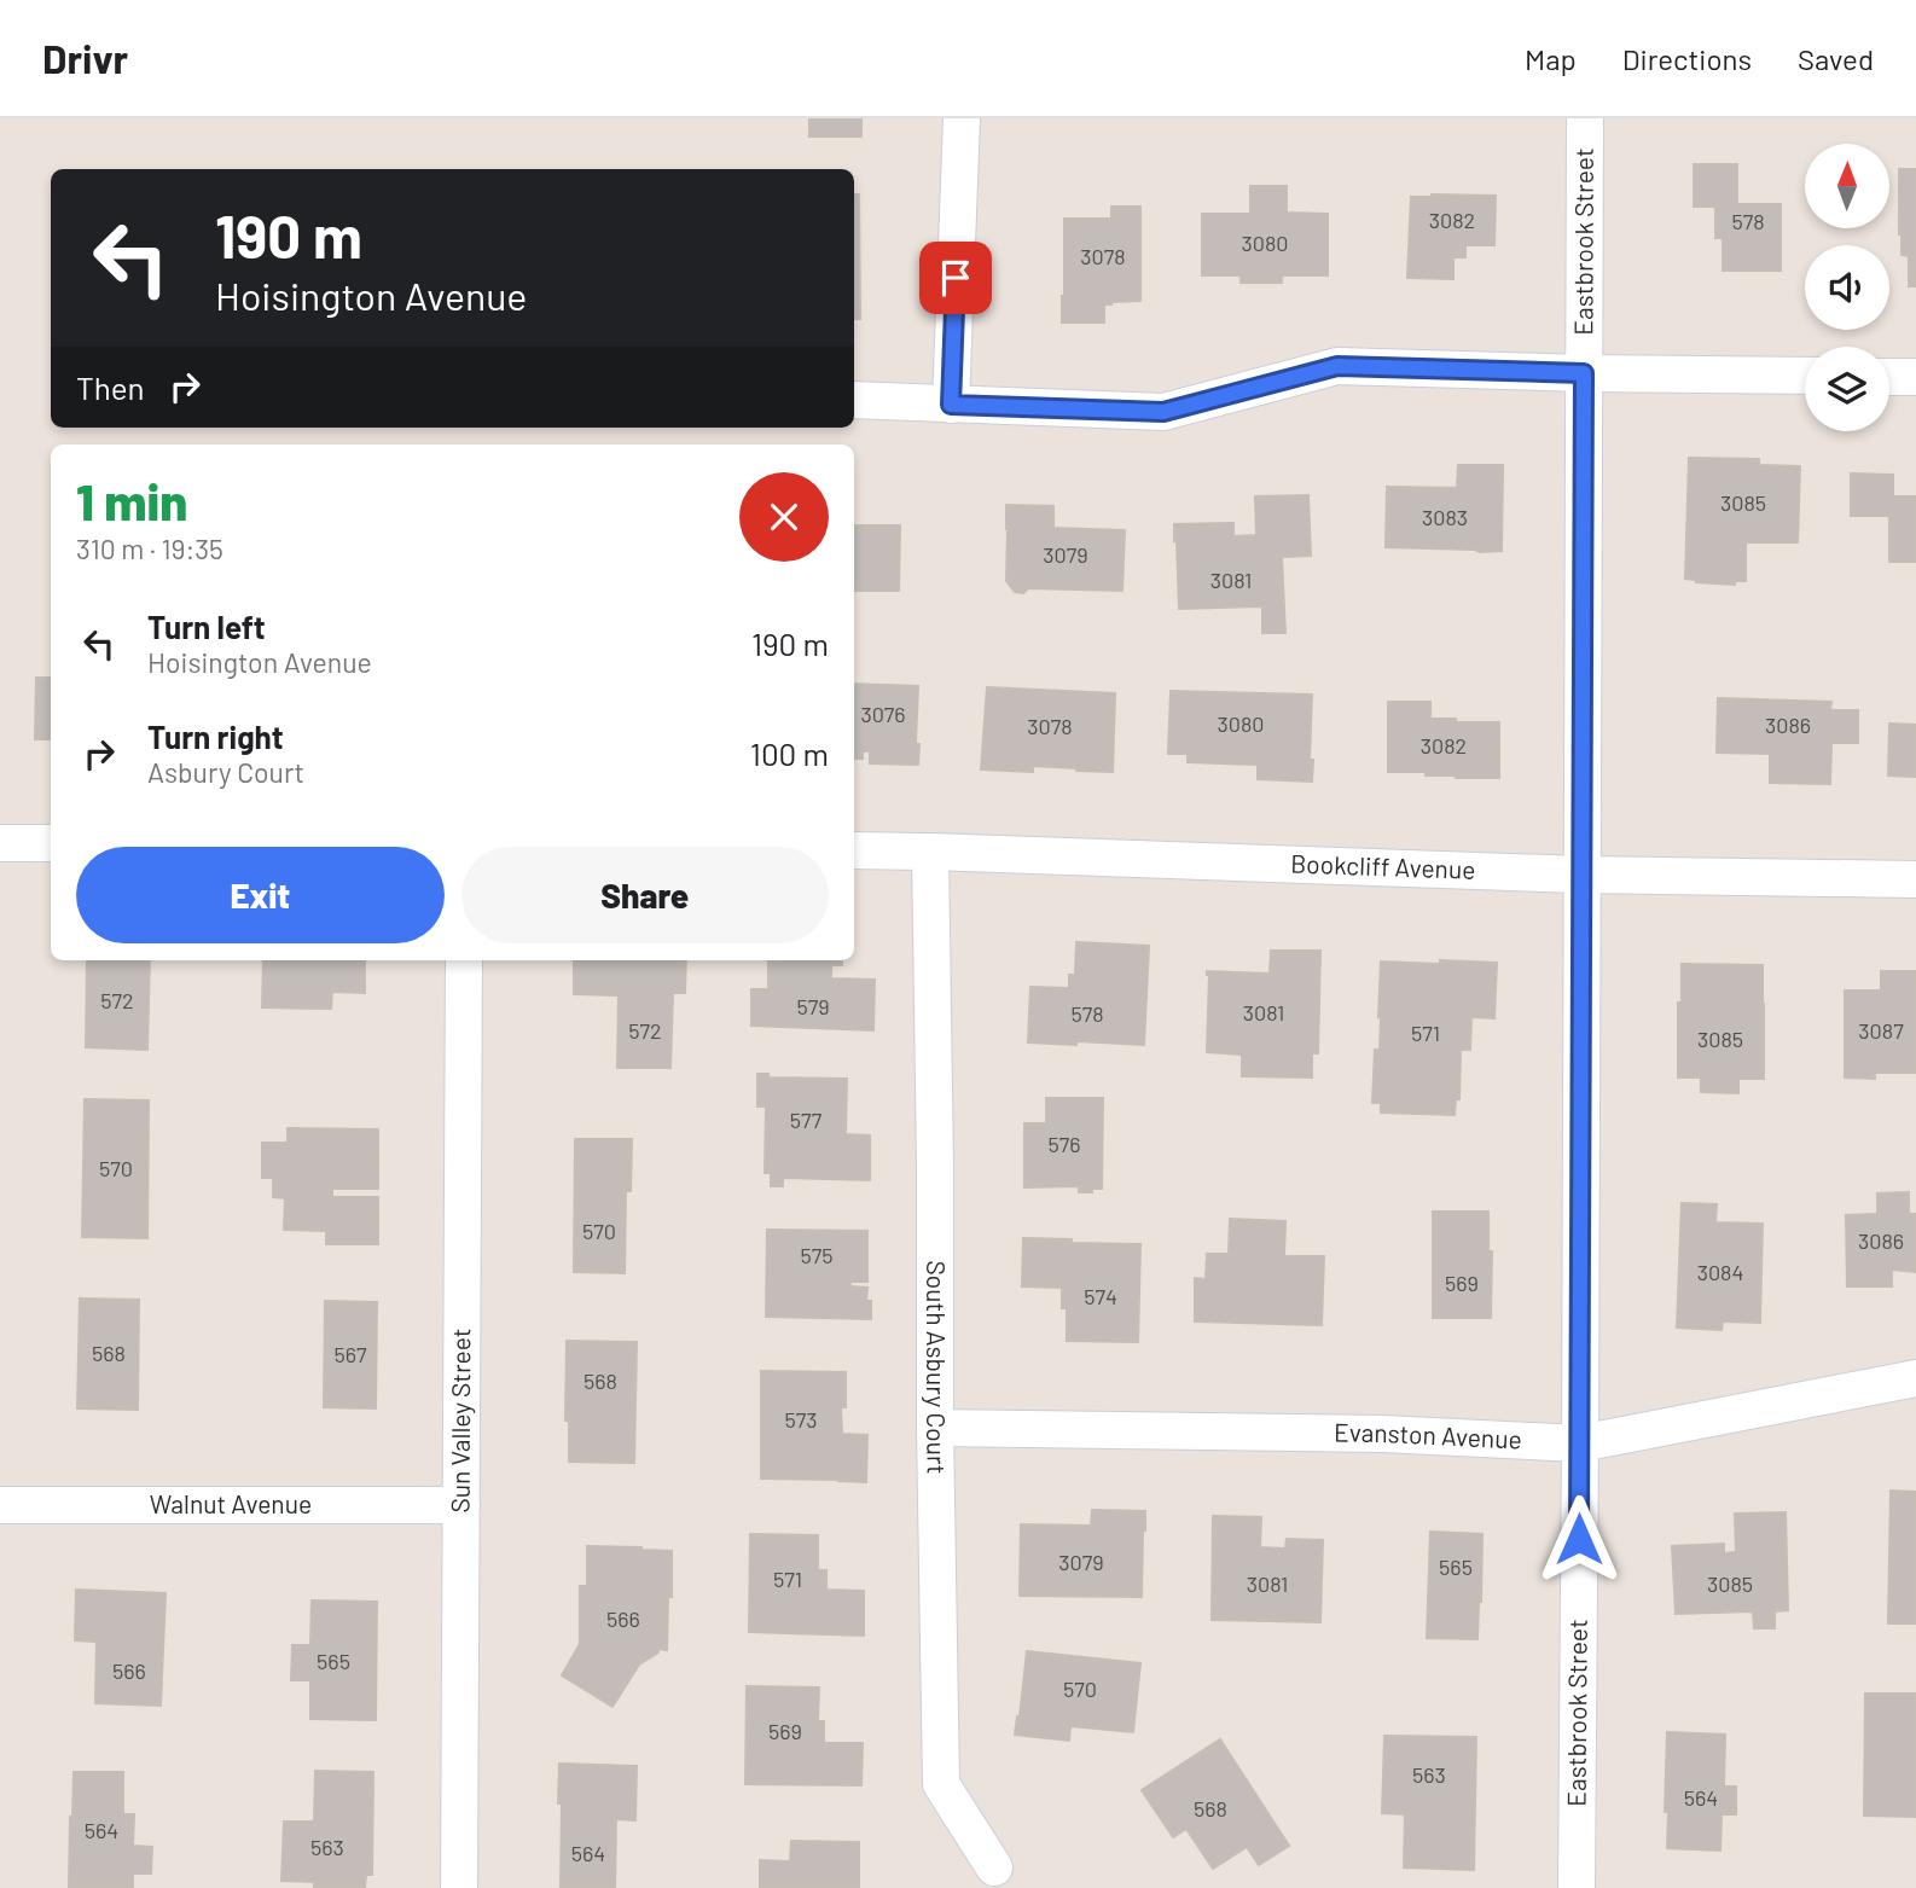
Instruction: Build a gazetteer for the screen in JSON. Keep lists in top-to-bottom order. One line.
{"streets":{"street":["Eastbrook Street","Bookcliff Avenue","South Asbury Court","Sun Valley Street","Evanston Avenue","Walnut Avenue"]},"crossings":[["Eastbrook Street","Bookcliff Avenue"],["Eastbrook Street","Evanston Avenue"],["Bookcliff Avenue","South Asbury Court"],["South Asbury Court","Evanston Avenue"],["Sun Valley Street","Walnut Avenue"]],"house_numbers":["3082","578","3080","3078","3085","3083","3079","3081","3076","3080","3086","3078","3082","572","579","3081","578","572","3087","571","3085","577","576","570","570","3086","575","3084","569","574","568","567","568","573","3079","565","571","3081","3085","566","565","566","570","569","563","564","568","564","563","564"],"north":"top","page":{"header":"Drivr","nav":["Map","Directions","Saved"],"turn":["190 m","Hoisington Avenue"],"then":"Then","heading":["1 min","310 m · 19:35"],"list":[{"name":"Turn left","note":"Hoisington Avenue","value":"190 m"},{"name":"Turn right","note":"Asbury Court","value":"100 m"}],"buttons":["Exit","Share"]}}
